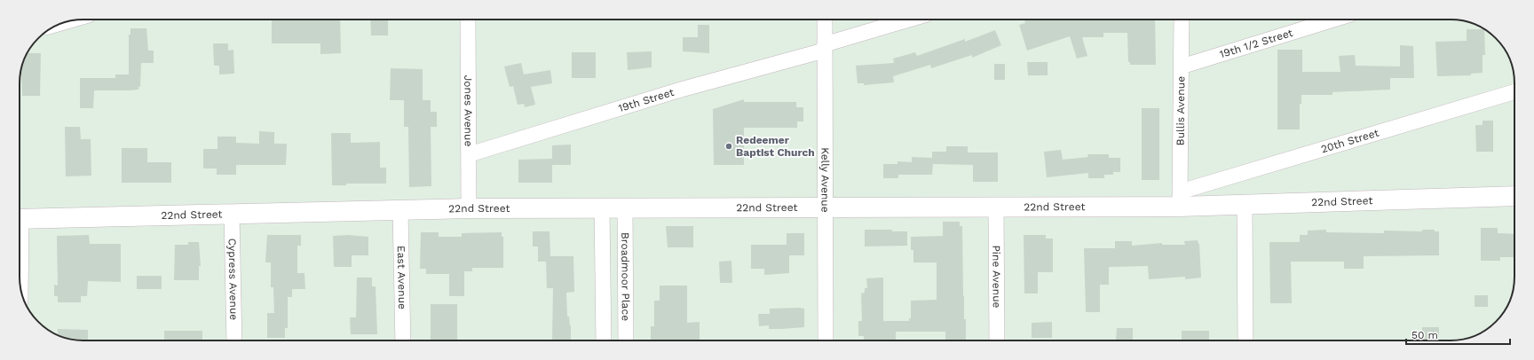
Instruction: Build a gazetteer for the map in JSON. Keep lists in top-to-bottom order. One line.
{"streets":{"street":["19th 1/2 Street","19th Street","Jones Avenue","Bullis Avenue","20th Street","Kelly Avenue","22nd Street","Broadmoor Place","Pine Avenue","East Avenue","Cypress Avenue"]},"crossings":[["19th 1/2 Street","Bullis Avenue"],["19th Street","Jones Avenue"],["19th Street","Kelly Avenue"],["Jones Avenue","22nd Street"],["Bullis Avenue","20th Street"],["Bullis Avenue","22nd Street"],["20th Street","22nd Street"],["Kelly Avenue","22nd Street"],["22nd Street","Broadmoor Place"],["22nd Street","Pine Avenue"],["22nd Street","East Avenue"],["22nd Street","Cypress Avenue"]],"places":["Redeemer Baptist Church"],"scale_bar":"50 m"}
